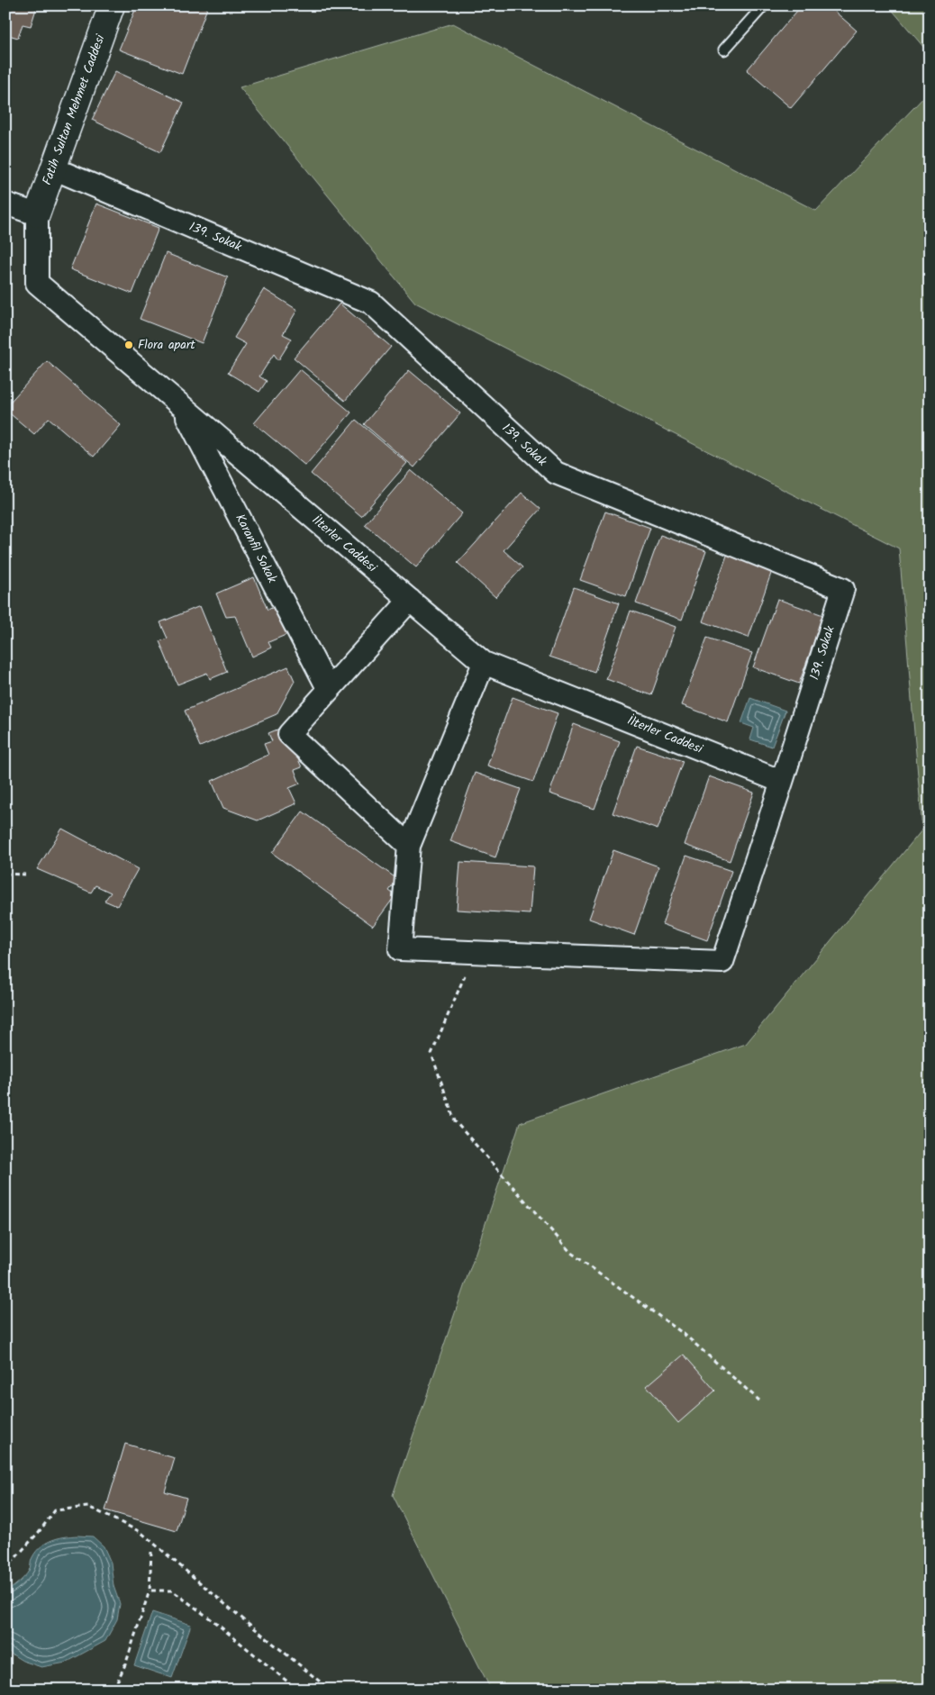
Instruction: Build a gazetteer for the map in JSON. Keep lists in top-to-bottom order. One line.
{"streets":{"street":["Fatih Sultan Mehmet Caddesi","139. Sokak","İlterler Caddesi","Karanfil Sokak"]},"crossings":[["Fatih Sultan Mehmet Caddesi","139. Sokak"],["Fatih Sultan Mehmet Caddesi","İlterler Caddesi"],["139. Sokak","İlterler Caddesi"],["İlterler Caddesi","Karanfil Sokak"]],"places":["Flora apart"]}
